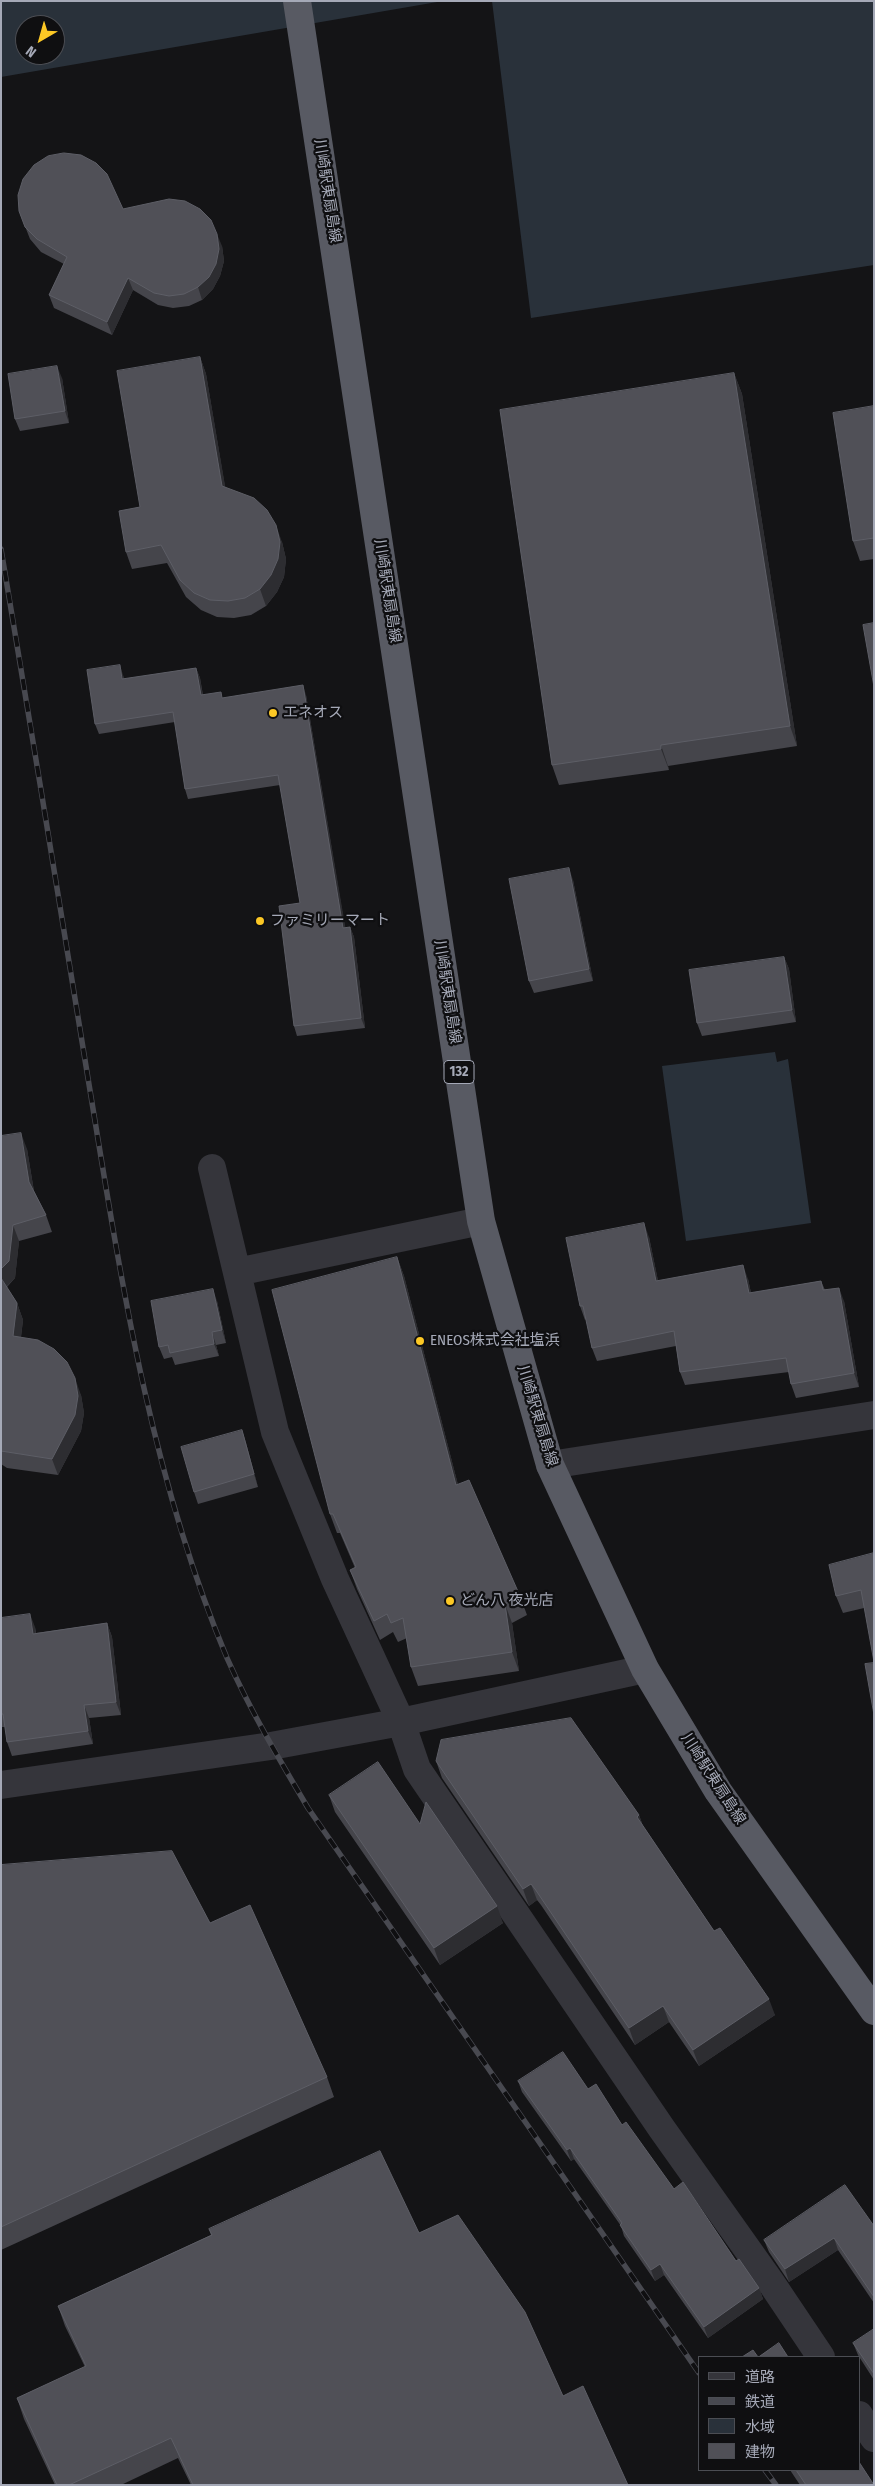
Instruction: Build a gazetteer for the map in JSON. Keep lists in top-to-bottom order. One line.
{"streets":{"highway":["川崎駅東扇島線","132"]},"places":["エネオス","ファミリーマート","ENEOS株式会社塩浜","どん八 夜光店"],"legend":["道路","鉄道","水域","建物"],"north":"bottom left"}
